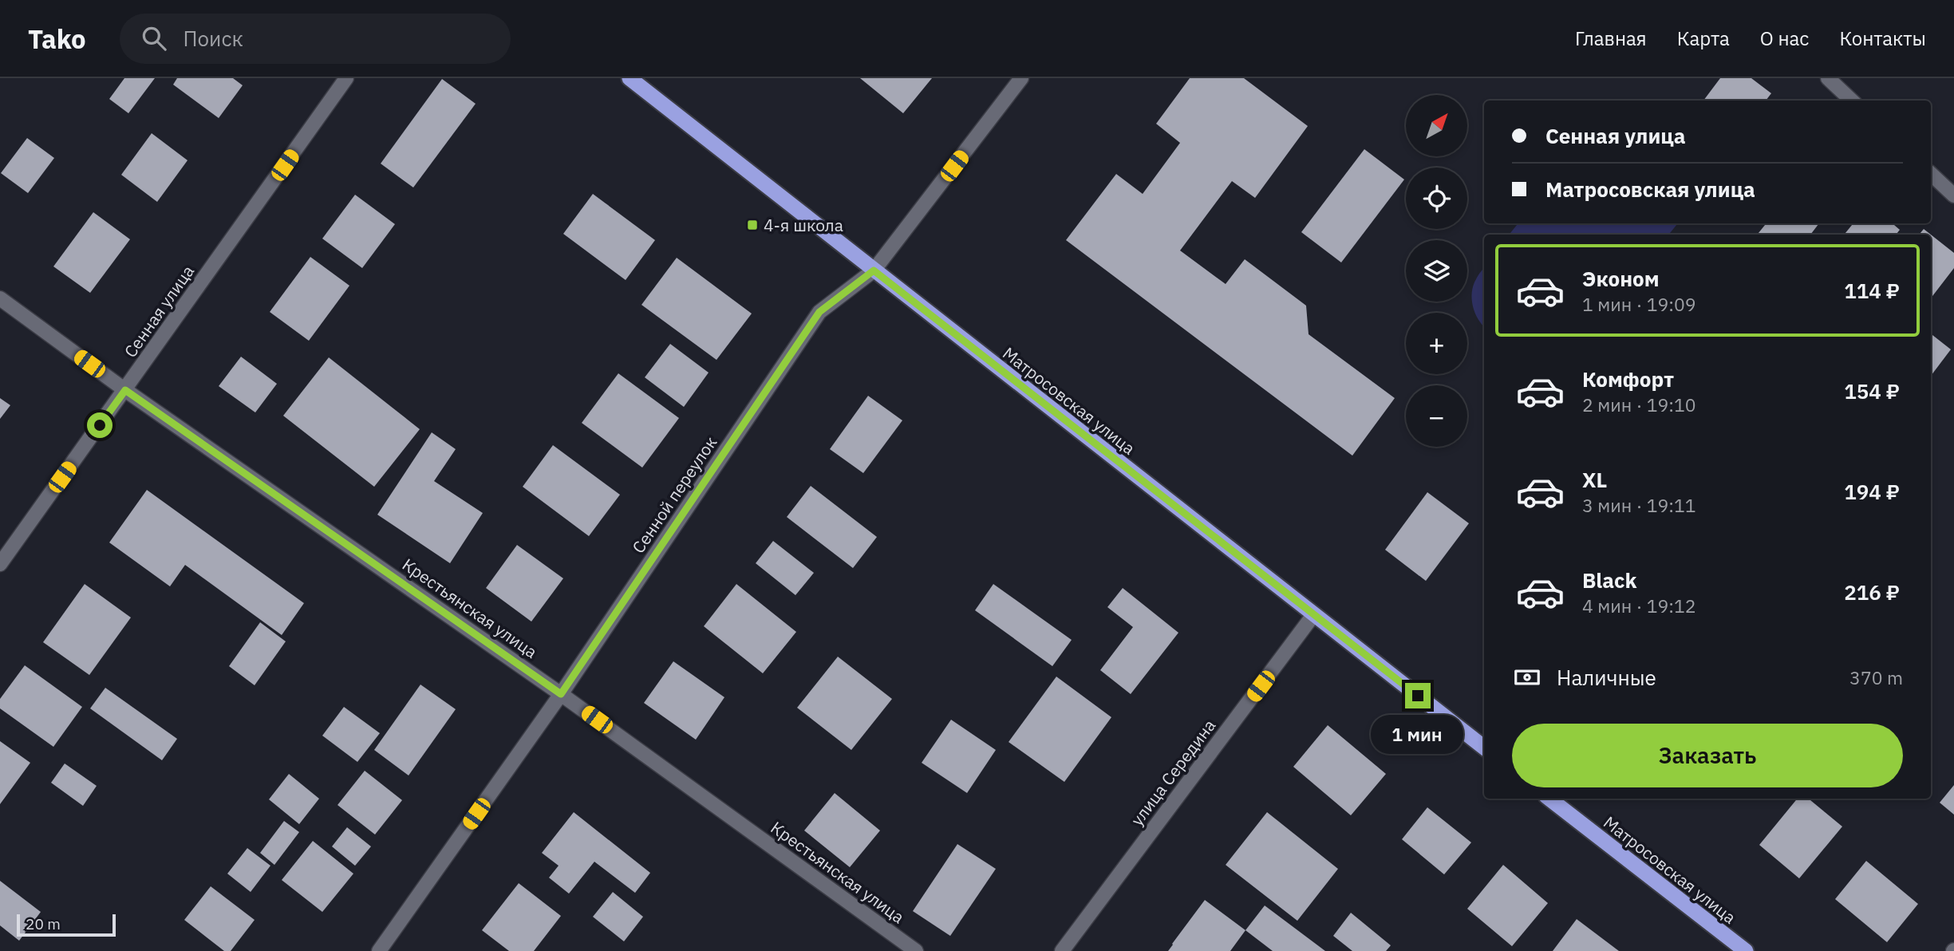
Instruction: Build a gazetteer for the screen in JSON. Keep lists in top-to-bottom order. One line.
{"streets":{"highway":["Матросовская улица"],"street":["Сенная улица","Сенной переулок","Крестьянская улица","улица Середина"]},"crossings":[["Сенная улица","Крестьянская улица"],["Матросовская улица","Сенной переулок"],["Матросовская улица","улица Середина"],["Сенной переулок","Крестьянская улица"]],"places":{"transit":["4-я школа"]},"scale_bar":"20 m","north":"top right","page":{"header":"Tako","search":"Поиск","nav":["Главная","Карта","О нас","Контакты"],"map_buttons":["+","−"],"banner":["Сенная улица","Матросовская улица"],"list":[{"name":"Эконом","note":"1 мин · 19:09","value":"114 ₽"},{"name":"Комфорт","note":"2 мин · 19:10","value":"154 ₽"},{"name":"XL","note":"3 мин · 19:11","value":"194 ₽"},{"name":"Black","note":"4 мин · 19:12","value":"216 ₽"}],"pay":["Наличные","370 m"],"buttons":"Заказать","bubble":"1 мин","scale":"20 m"}}
